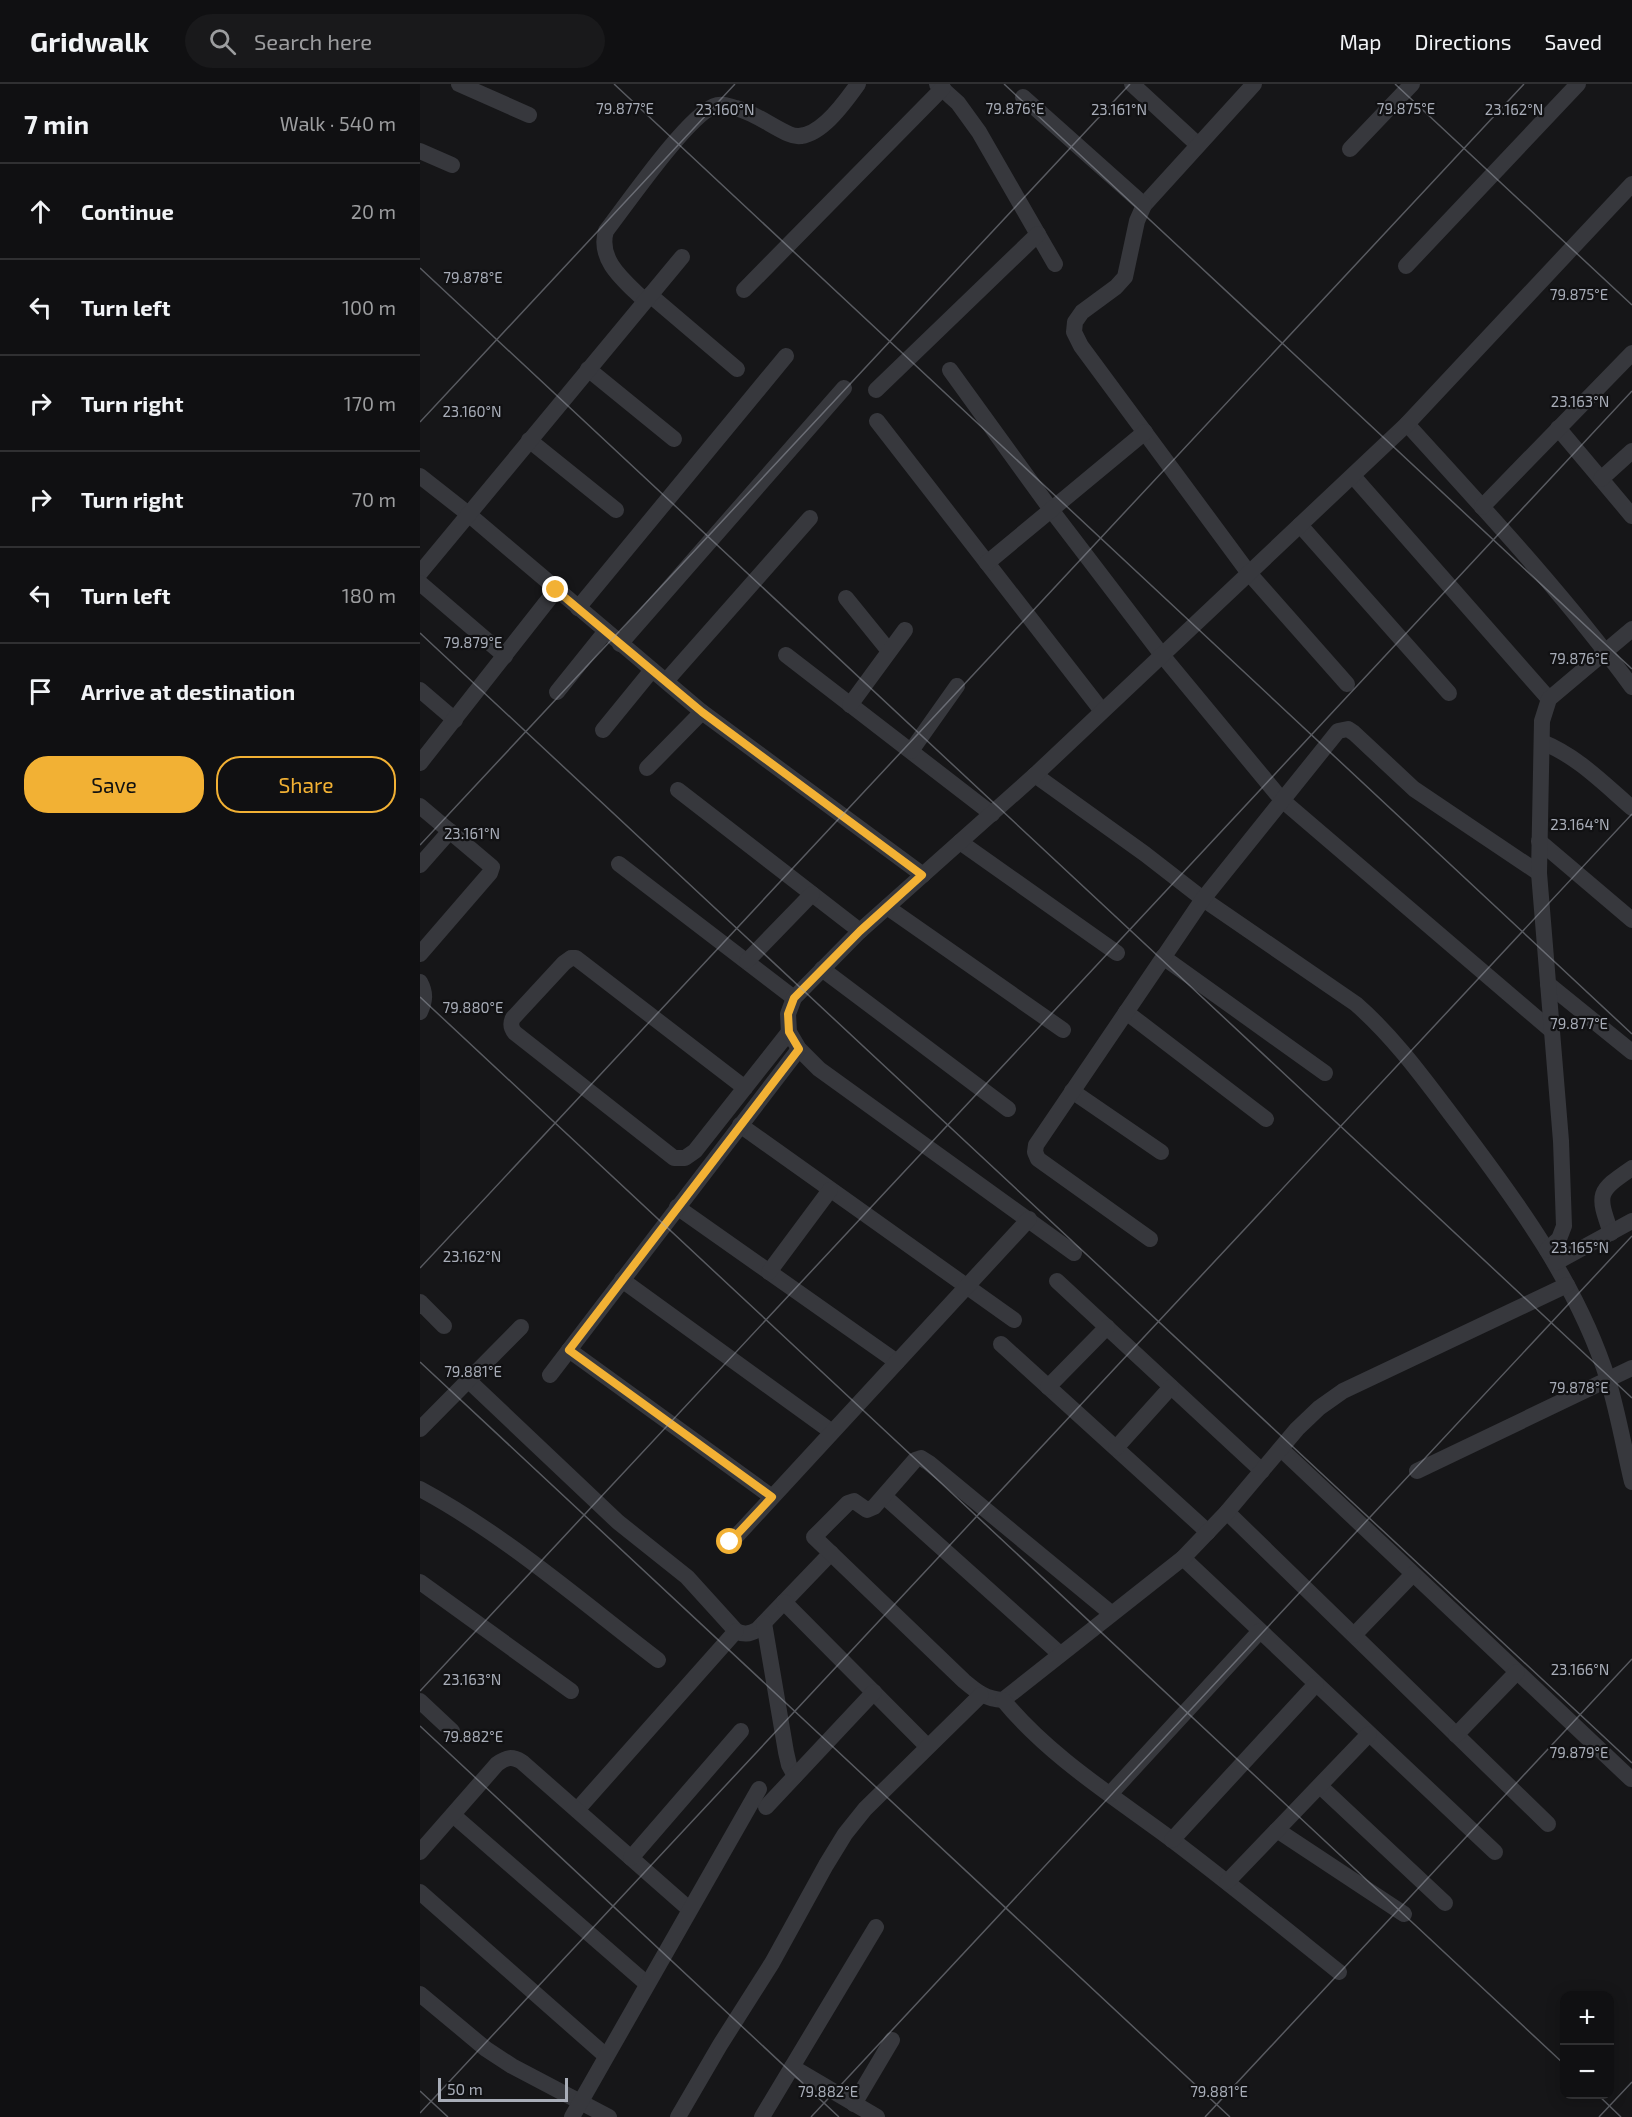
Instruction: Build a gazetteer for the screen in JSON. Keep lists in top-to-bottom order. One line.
{"scale_bar":"50 m","page":{"header":"Gridwalk","search":"Search here","nav":["Map","Directions","Saved"],"heading":["7 min","Walk · 540 m"],"list":[["Continue","20 m"],["Turn left","100 m"],["Turn right","170 m"],["Turn right","70 m"],["Turn left","180 m"],"Arrive at destination"],"buttons":["Save","Share"],"map_buttons":["+","−"],"scale":"50 m"},"coordinates":["79.876°E","79.875°E","79.877°E","23.162°N","23.160°N","23.161°N","79.878°E","23.163°N","79.879°E","23.164°N","79.880°E","23.165°N","79.881°E","23.166°N","79.882°E"]}
